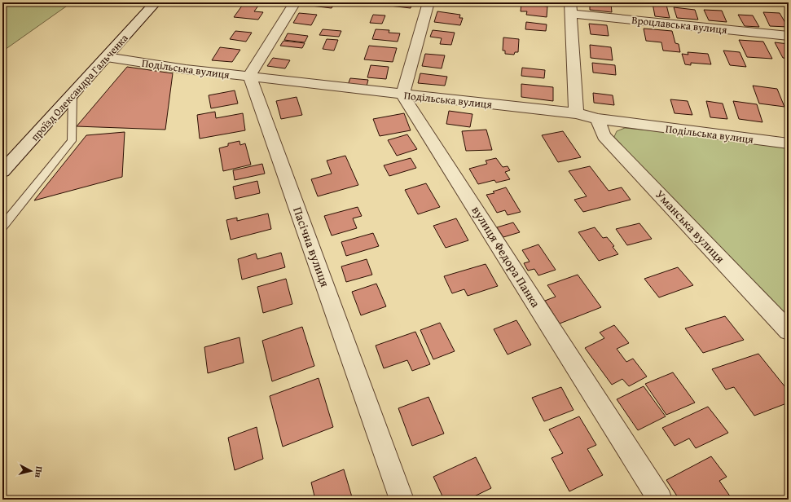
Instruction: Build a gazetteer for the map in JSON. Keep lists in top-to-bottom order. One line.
{"streets":{"street":["Вроцлавська вулиця","Подільська вулиця","проїзд Олександра Гальченка","Уманська вулиця","Пасічна вулиця","вулиця Федора Панка"]},"crossings":[["Подільська вулиця","проїзд Олександра Гальченка"],["Подільська вулиця","Уманська вулиця"],["Подільська вулиця","Пасічна вулиця"],["Подільська вулиця","вулиця Федора Панка"]],"north":"right"}
